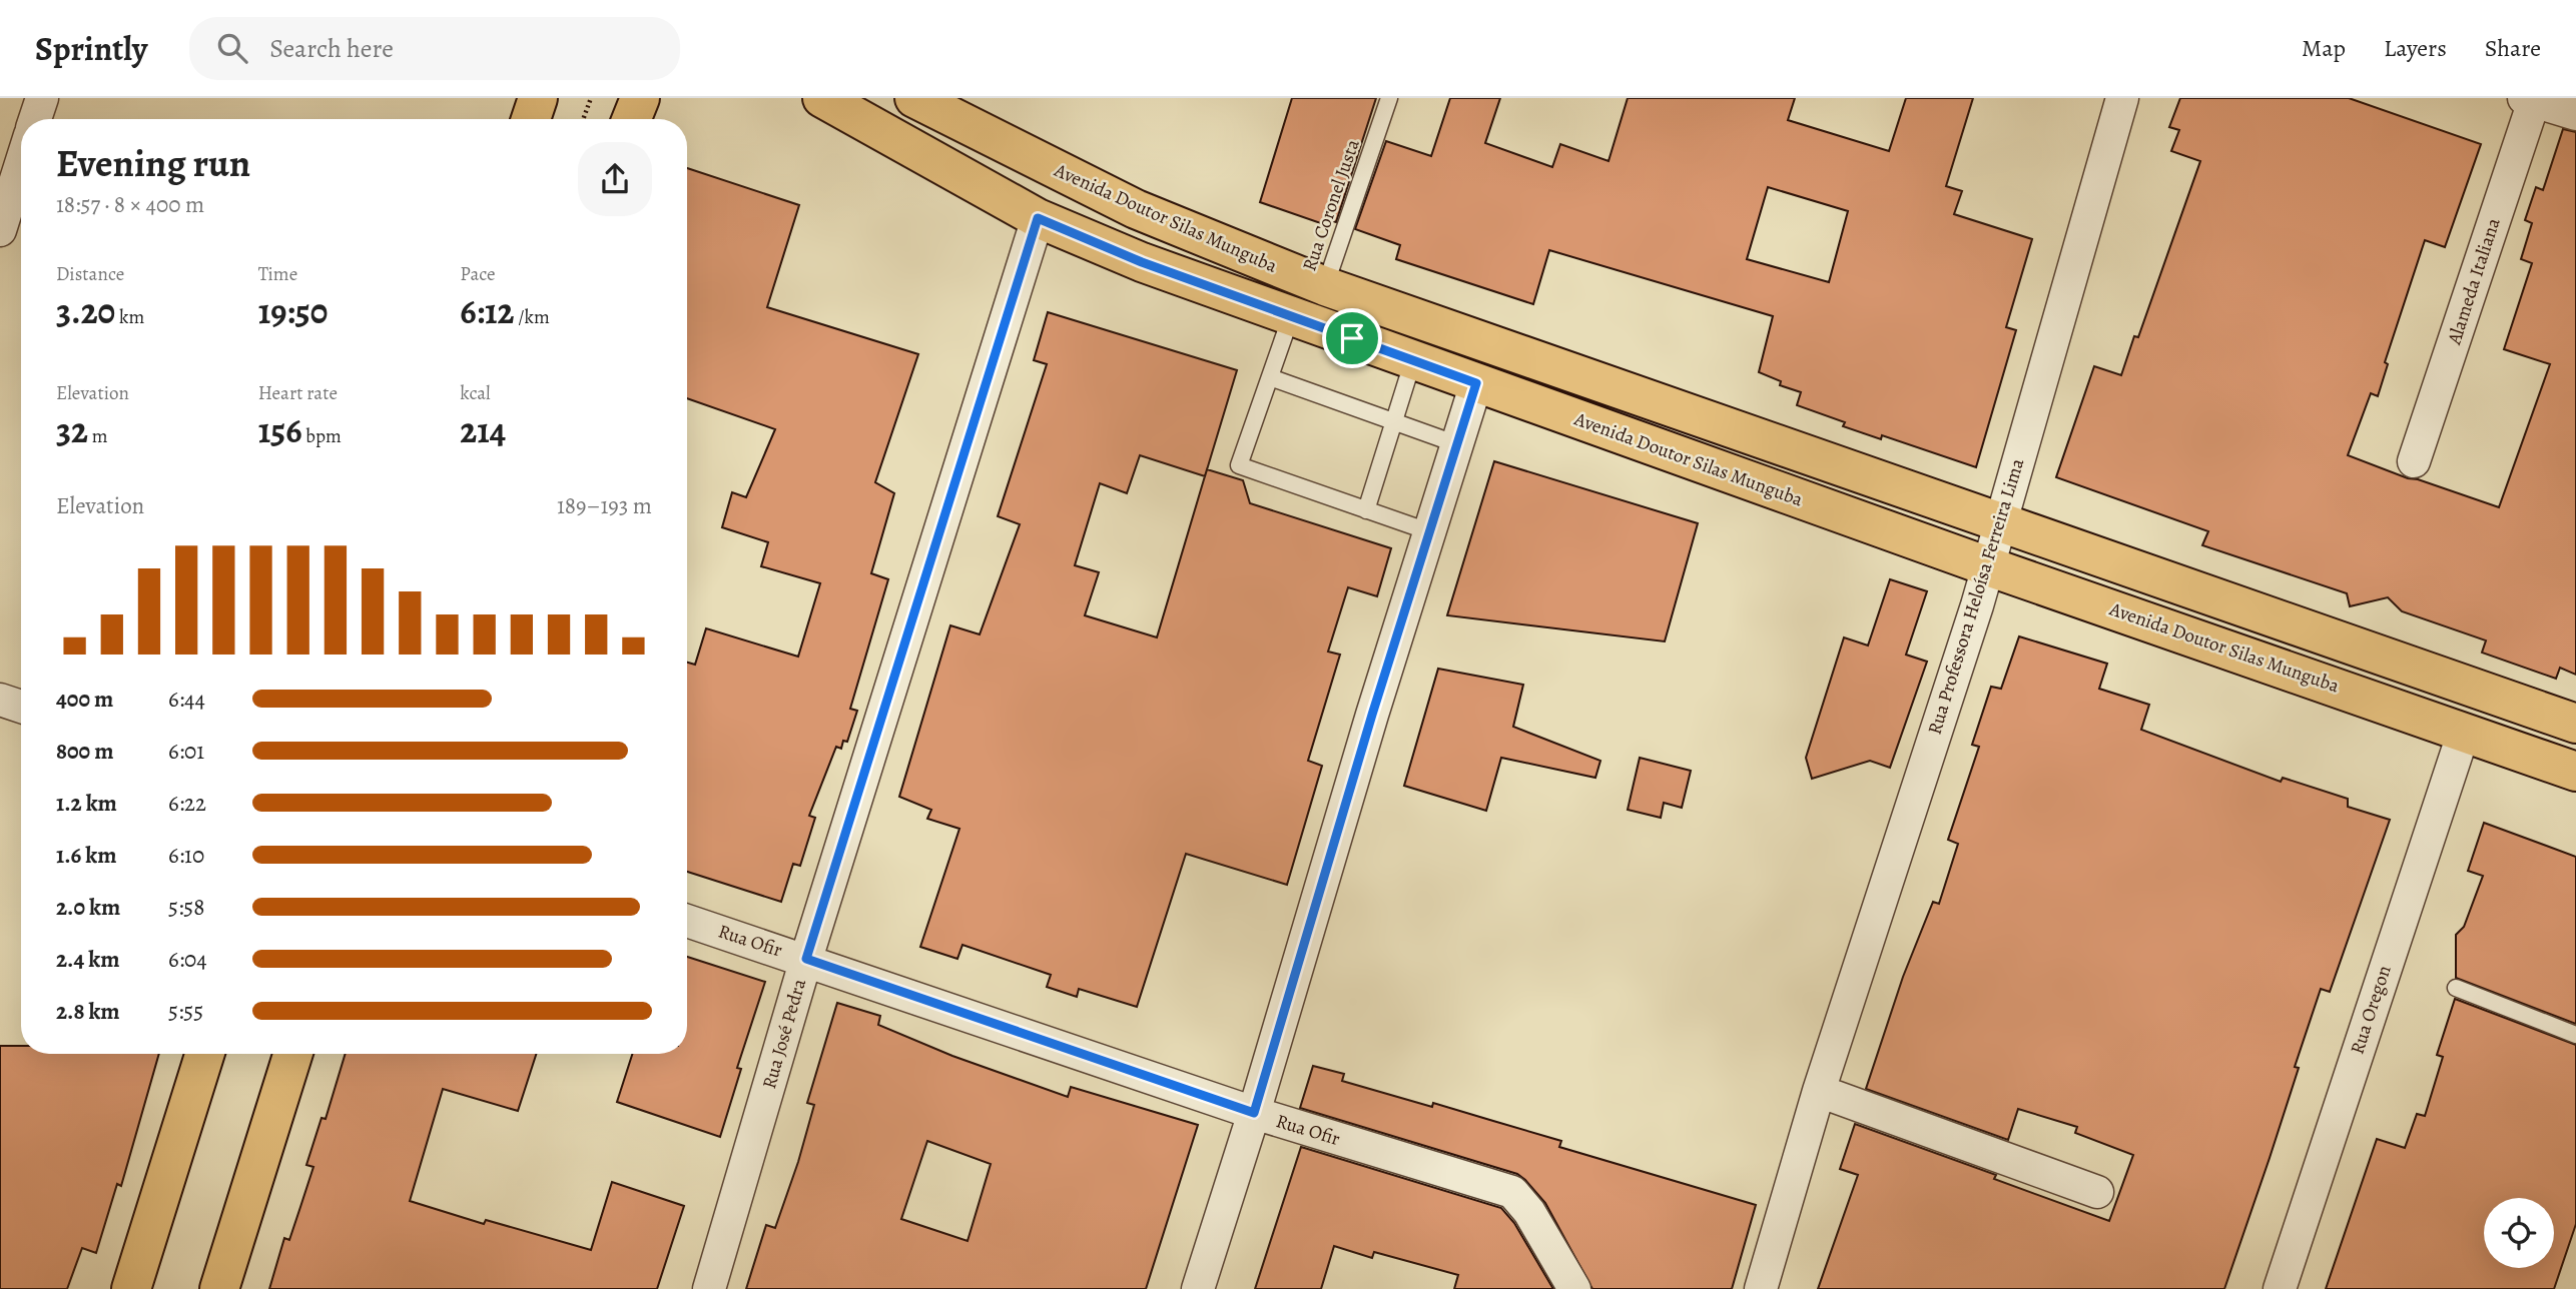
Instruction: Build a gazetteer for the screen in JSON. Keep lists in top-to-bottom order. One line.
{"streets":{"main road":["Avenida Doutor Silas Munguba"],"street":["Alameda Italiana","Rua Professora Heloísa Ferreira Lima","Rua Ofir","Rua Oregon","Rua José Pedra"],"lane":["Rua Coronel Justa"]},"crossings":[["Rua Coronel Justa","Avenida Doutor Silas Munguba"],["Avenida Doutor Silas Munguba","Rua Professora Heloísa Ferreira Lima"],["Avenida Doutor Silas Munguba","Rua Oregon"],["Avenida Doutor Silas Munguba","Rua José Pedra"],["Rua Ofir","Rua José Pedra"]],"page":{"header":"Sprintly","search":"Search here","nav":["Map","Layers","Share"],"heading":["Evening run","18:57 · 8 × 400 m"],"stats":[["Distance","3.20 km"],["Time","19:50"],["Pace","6:12 /km"],["Elevation","32 m"],["Heart rate","156 bpm"],["kcal","214"]],"chart":["Elevation","189–193 m"],"list":[{"name":"400 m","note":"6:44"},{"name":"800 m","note":"6:01"},{"name":"1.2 km","note":"6:22"},{"name":"1.6 km","note":"6:10"},{"name":"2.0 km","note":"5:58"},{"name":"2.4 km","note":"6:04"},{"name":"2.8 km","note":"5:55"}]}}
